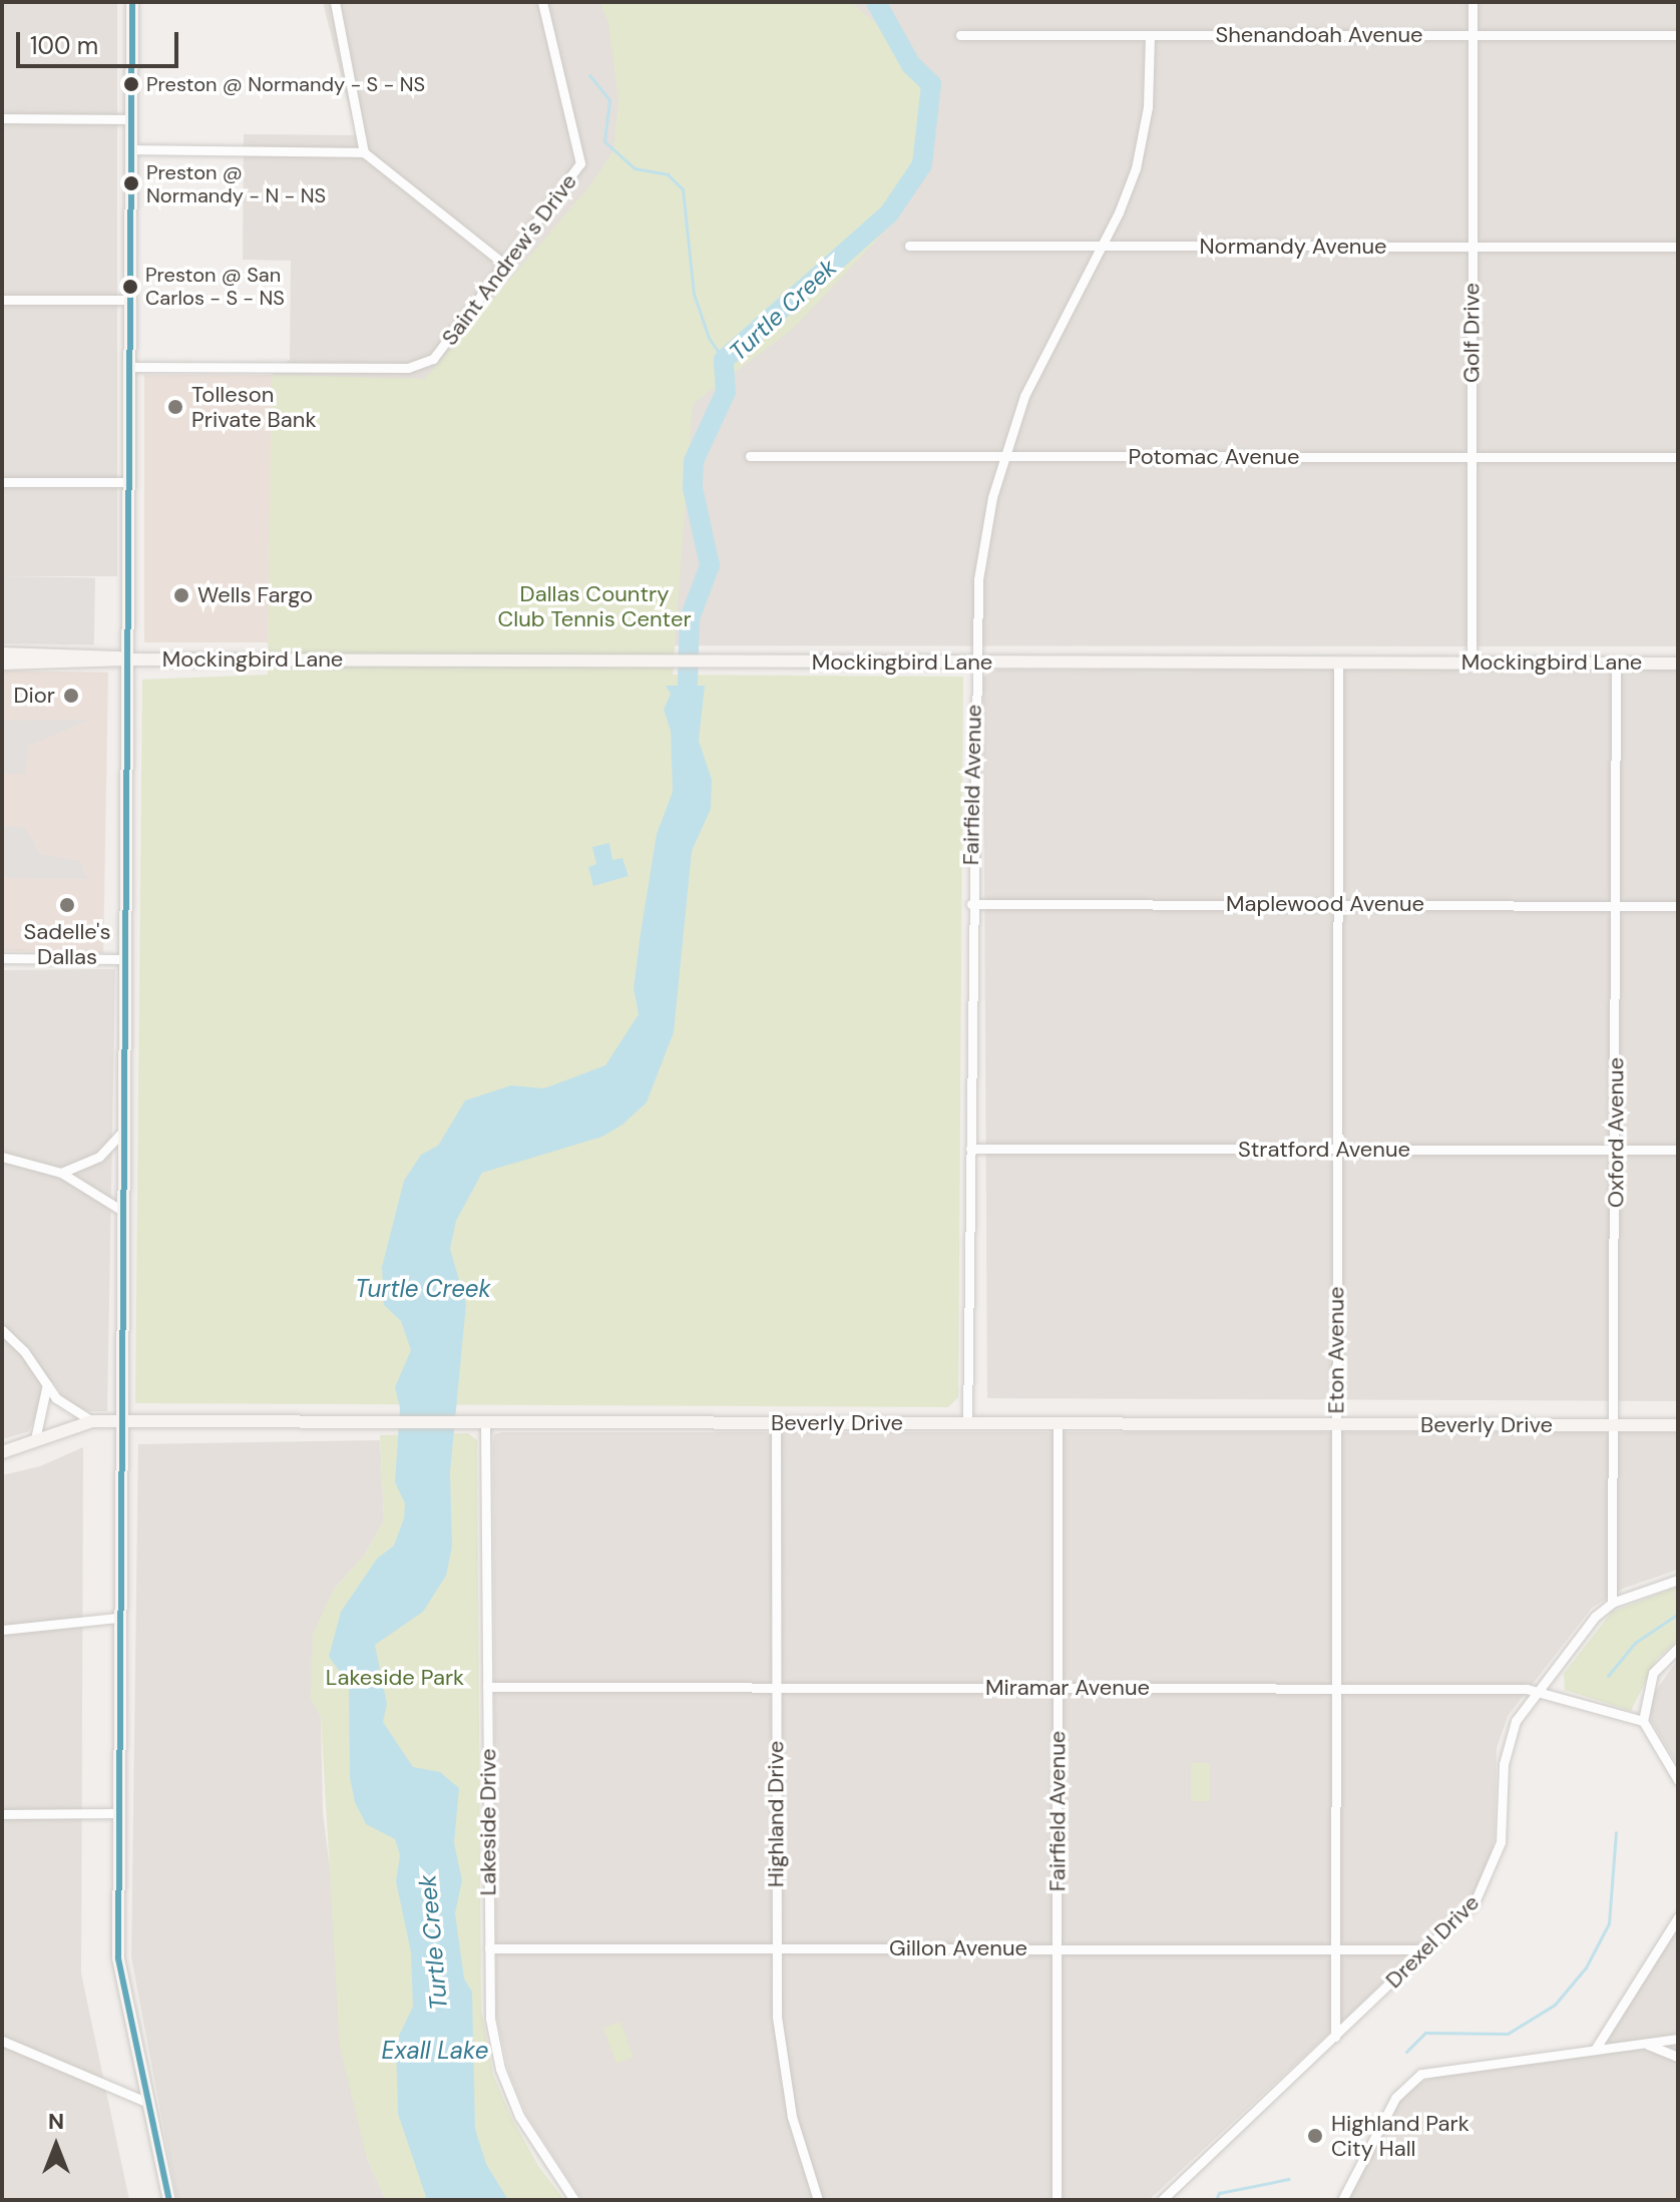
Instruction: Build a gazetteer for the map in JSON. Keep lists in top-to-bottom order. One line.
{"streets":{"main road":["Mockingbird Lane","Beverly Drive"],"street":["Shenandoah Avenue","Normandy Avenue","Saint Andrew's Drive","Golf Drive","Potomac Avenue","Fairfield Avenue","Maplewood Avenue","Oxford Avenue","Stratford Avenue","Eton Avenue","Miramar Avenue","Highland Drive","Lakeside Drive","Drexel Drive","Gillon Avenue"]},"crossings":[["Shenandoah Avenue","Golf Drive"],["Shenandoah Avenue","Fairfield Avenue"],["Normandy Avenue","Golf Drive"],["Normandy Avenue","Fairfield Avenue"],["Golf Drive","Potomac Avenue"],["Golf Drive","Mockingbird Lane"],["Potomac Avenue","Fairfield Avenue"],["Mockingbird Lane","Fairfield Avenue"],["Mockingbird Lane","Oxford Avenue"],["Mockingbird Lane","Eton Avenue"],["Fairfield Avenue","Maplewood Avenue"],["Fairfield Avenue","Stratford Avenue"],["Fairfield Avenue","Beverly Drive"],["Fairfield Avenue","Miramar Avenue"],["Fairfield Avenue","Gillon Avenue"],["Maplewood Avenue","Oxford Avenue"],["Maplewood Avenue","Eton Avenue"],["Oxford Avenue","Stratford Avenue"],["Oxford Avenue","Beverly Drive"],["Oxford Avenue","Drexel Drive"],["Stratford Avenue","Eton Avenue"],["Eton Avenue","Beverly Drive"],["Eton Avenue","Miramar Avenue"],["Eton Avenue","Drexel Drive"],["Eton Avenue","Gillon Avenue"],["Beverly Drive","Highland Drive"],["Beverly Drive","Lakeside Drive"],["Miramar Avenue","Highland Drive"],["Miramar Avenue","Lakeside Drive"],["Miramar Avenue","Drexel Drive"],["Highland Drive","Gillon Avenue"],["Lakeside Drive","Gillon Avenue"],["Drexel Drive","Gillon Avenue"]],"water":["Turtle Creek","Exall Lake"],"parks":["Dallas Country Club Tennis Center","Lakeside Park"],"places":["Preston @ Normandy - S - NS","Preston @ Normandy - N - NS","Preston @ San Carlos - S - NS","Tolleson Private Bank","Wells Fargo","Dior","Sadelle's Dallas","Highland Park City Hall"],"scale_bar":"100 m","north":"top"}
